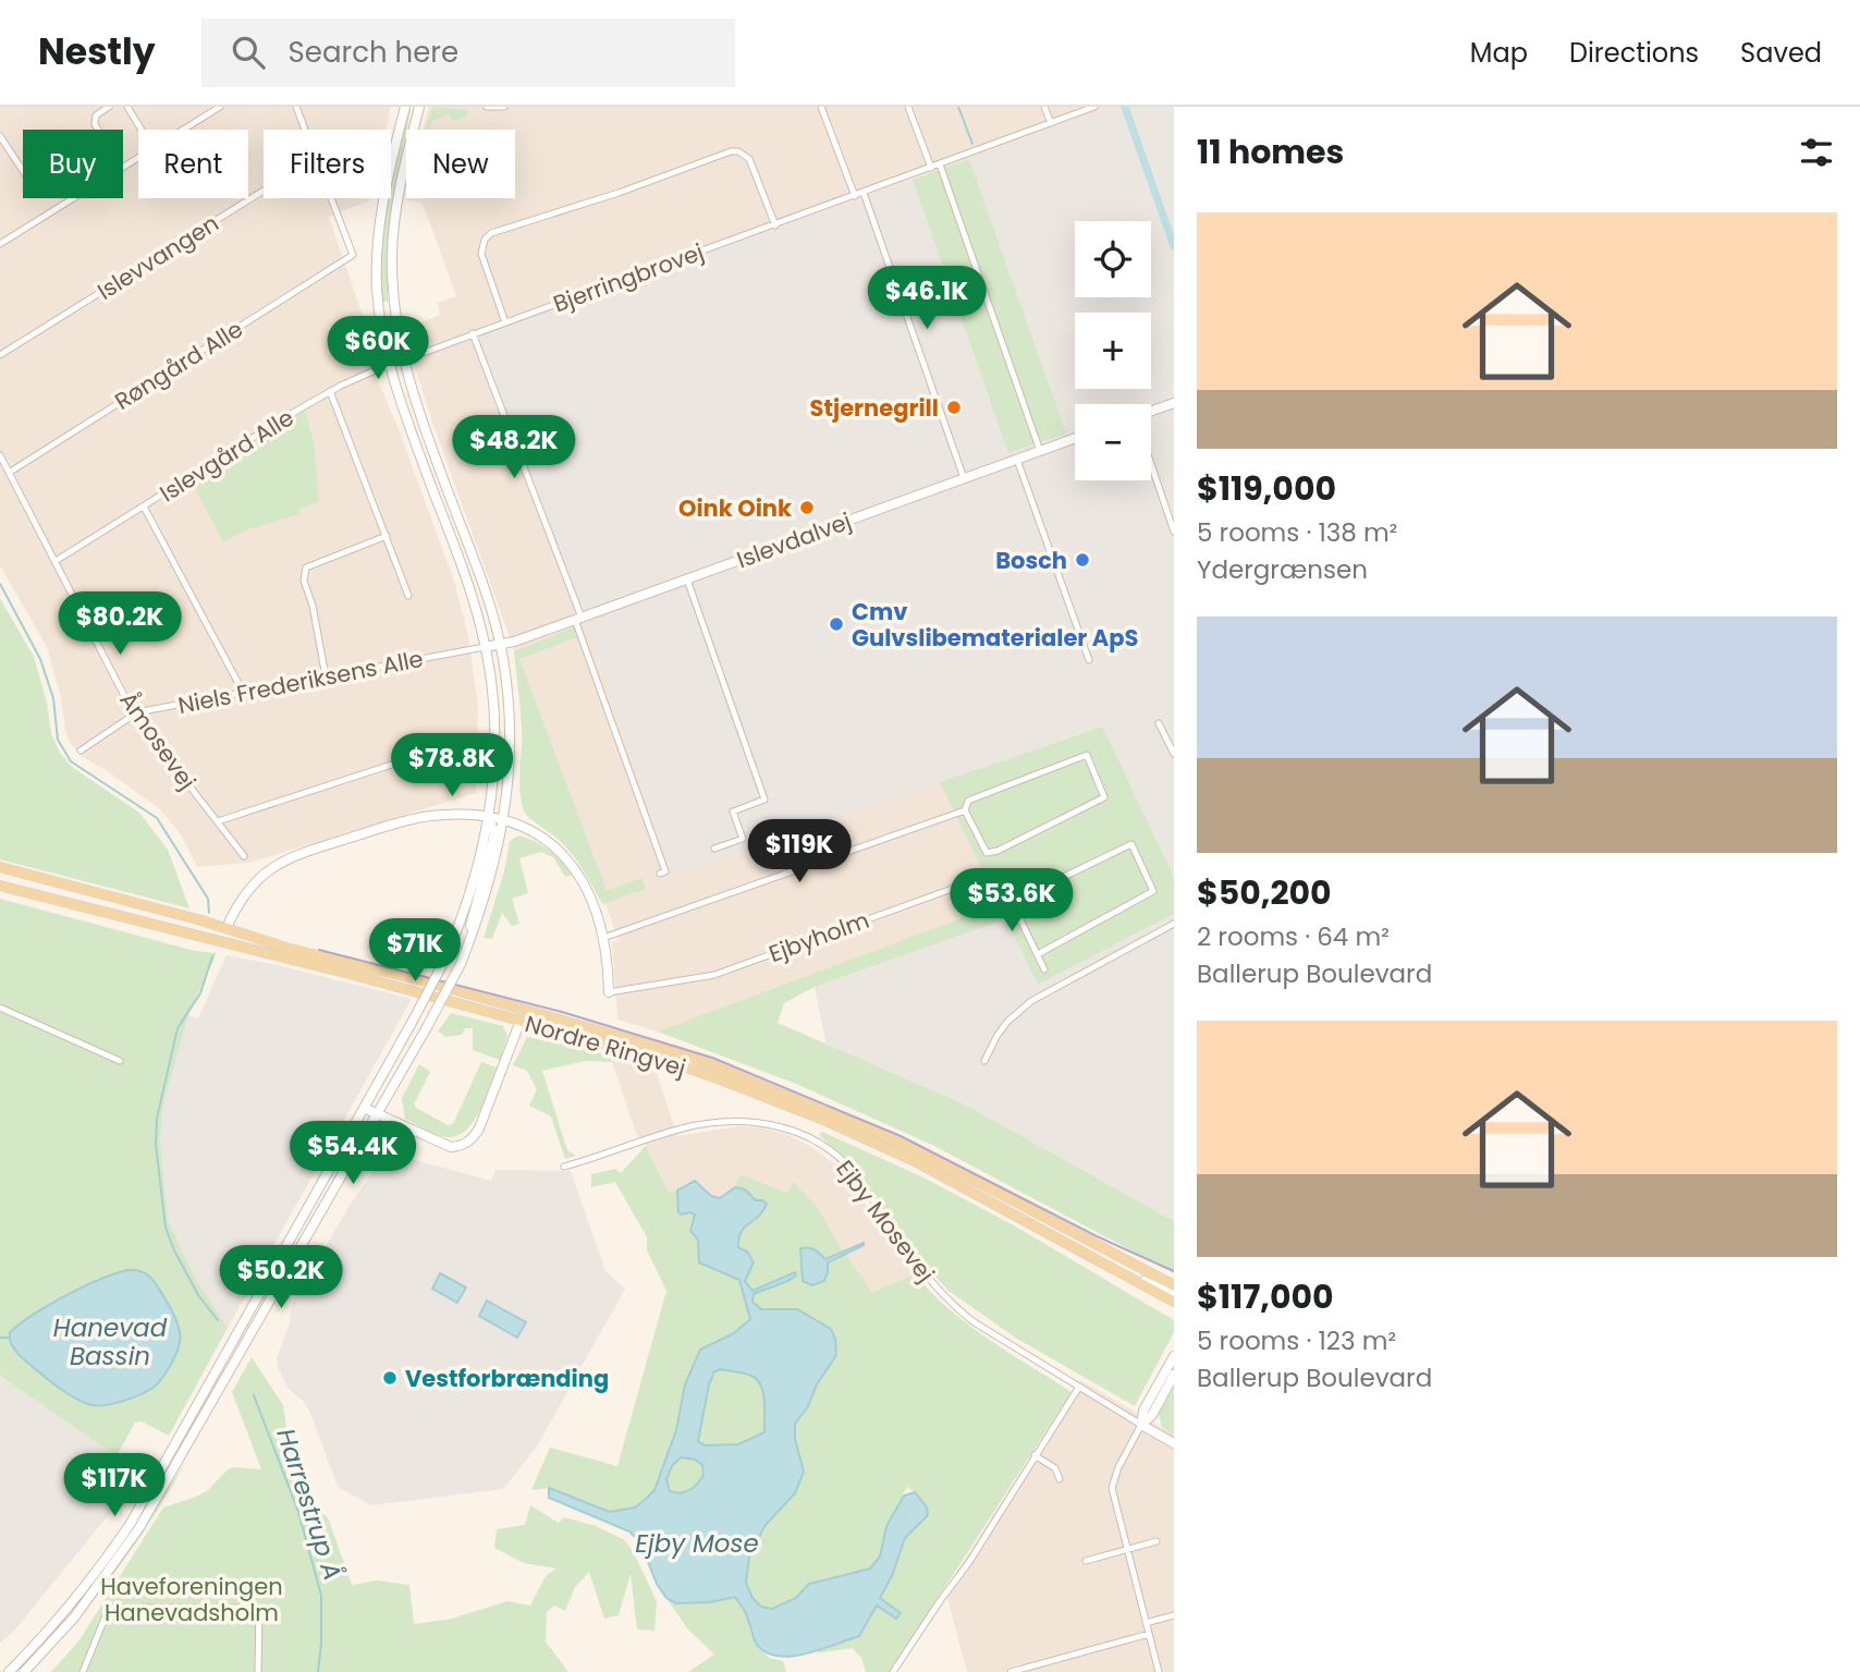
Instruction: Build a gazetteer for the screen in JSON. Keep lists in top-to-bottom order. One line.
{"streets":{"main road":["Nordre Ringvej"],"street":["Islevvangen","Bjerringbrovej","Røngård Alle","Islevgård Alle","Islevdalvej","Niels Frederiksens Alle","Åmosevej","Ejbyholm","Ejby Mosevej"]},"crossings":[["Bjerringbrovej","Islevgård Alle"],["Røngård Alle","Åmosevej"],["Islevgård Alle","Åmosevej"],["Islevdalvej","Niels Frederiksens Alle"],["Niels Frederiksens Alle","Åmosevej"]],"water":["Hanevad Bassin","Harrestrup Å","Ejby Mose"],"parks":["Haveforeningen Hanevadsholm"],"places":["Stjernegrill","Oink Oink","Bosch","Cmv Gulvslibematerialer ApS","Vestforbrænding"],"page":{"header":"Nestly","search":"Search here","nav":["Map","Directions","Saved"],"heading":"11 homes","chip":["Buy","Rent","Filters","New"],"list":[{"name":"$119,000","note":"5 rooms · 138 m² · Ydergrænsen"},{"name":"$50,200","note":"2 rooms · 64 m² · Ballerup Boulevard"},{"name":"$117,000","note":"5 rooms · 123 m² · Ballerup Boulevard"}],"map_buttons":["+","−"],"price":["$46.1K","$60K","$48.2K","$80.2K","$78.8K","$119K","$53.6K","$71K","$54.4K","$50.2K","$117K"]}}
